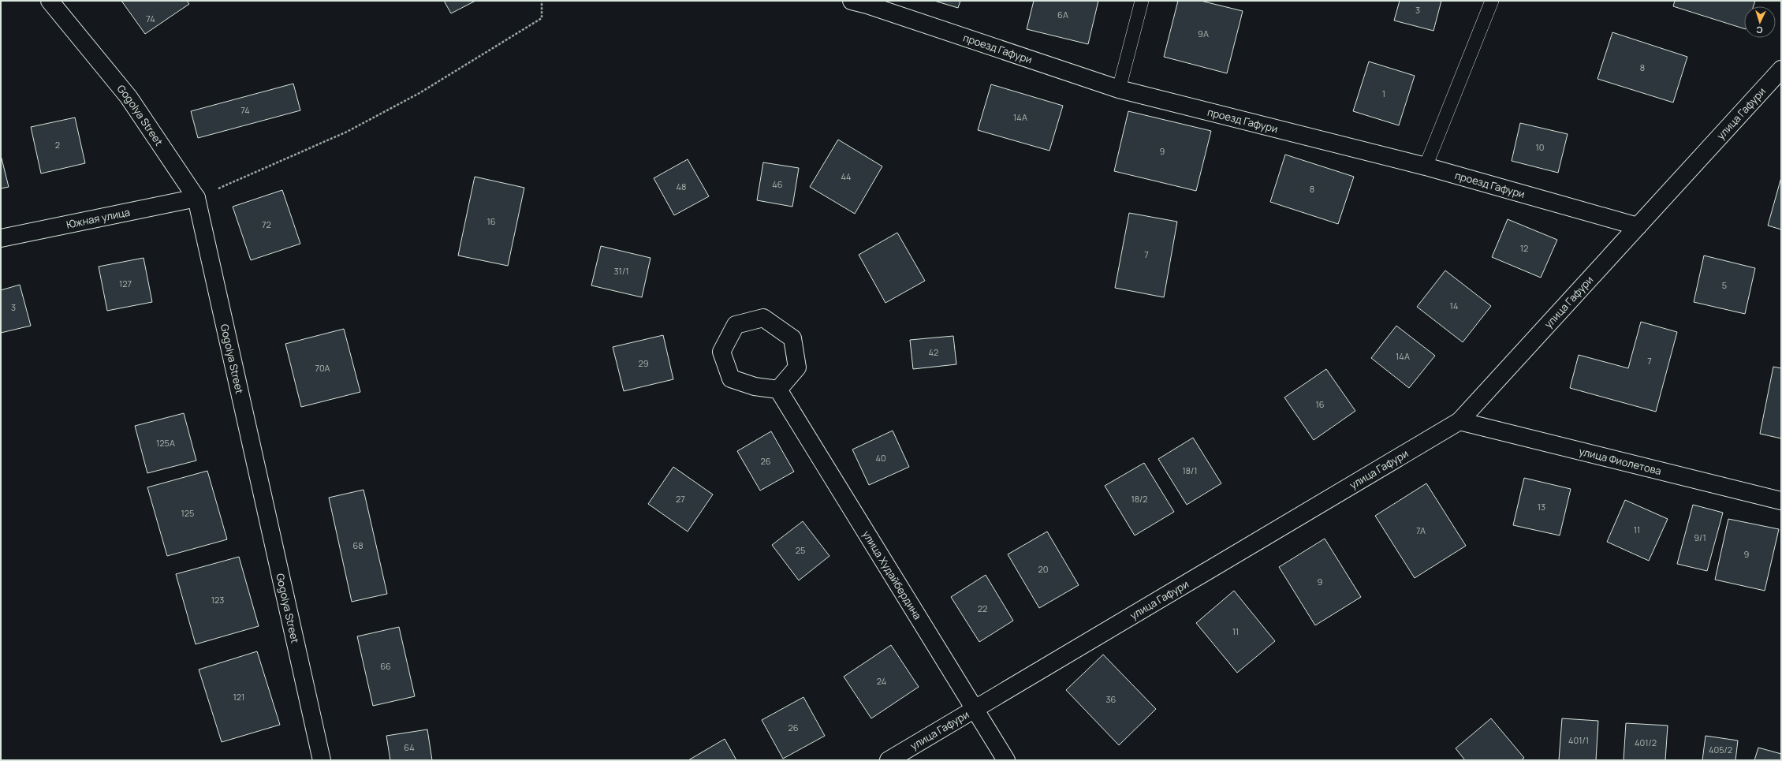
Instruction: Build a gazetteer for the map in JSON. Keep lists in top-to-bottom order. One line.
{"streets":{"street":["проезд Гафури","улица Гафури","Gogolya Street","Южная улица","улица Фиолетова","улица Худайбердина"]},"crossings":[["проезд Гафури","улица Гафури"],["улица Гафури","улица Фиолетова"],["улица Гафури","улица Худайбердина"],["Gogolya Street","Южная улица"]],"house_numbers":["3","6А","74","9А","8","1","74","14А","2","10","9","44","46","48","8","16","72","12","7","31/1","127","5","14","3","42","14А","7","29","70А","16","125А","40","26","18/1","27","18/2","13","125","11","7А","9/1","68","25","9","20","9","123","22","11","66","24","121","36","26","401/1","401/2","64","405/2"],"north":"bottom"}
